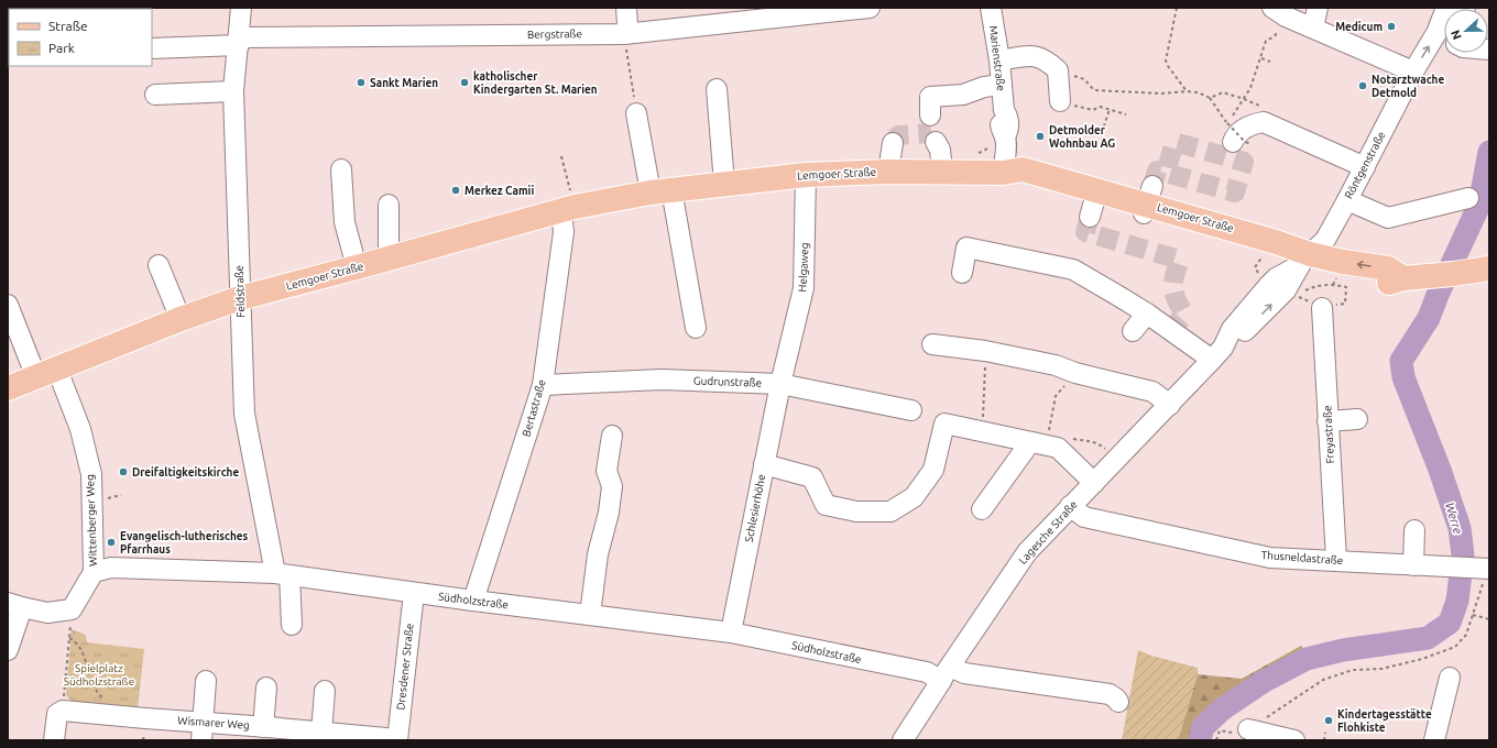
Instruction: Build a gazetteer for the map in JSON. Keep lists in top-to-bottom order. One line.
{"streets":{"main road":["Lemgoer Straße"],"street":["Bergstraße","Marienstraße","Röntgenstraße","Helgaweg","Feldstraße","Gudrunstraße","Bertastraße","Freyastraße","Schlesierhöhe","Wittenberger Weg","Lagesche Straße","Thusneldastraße","Südholzstraße","Dresdener Straße","Wismarer Weg"]},"crossings":[["Bergstraße","Feldstraße"],["Marienstraße","Lemgoer Straße"],["Röntgenstraße","Lemgoer Straße"],["Röntgenstraße","Lagesche Straße"],["Lemgoer Straße","Helgaweg"],["Lemgoer Straße","Feldstraße"],["Lemgoer Straße","Bertastraße"],["Lemgoer Straße","Wittenberger Weg"],["Lemgoer Straße","Lagesche Straße"],["Helgaweg","Gudrunstraße"],["Helgaweg","Schlesierhöhe"],["Feldstraße","Südholzstraße"],["Gudrunstraße","Bertastraße"],["Gudrunstraße","Schlesierhöhe"],["Bertastraße","Südholzstraße"],["Freyastraße","Thusneldastraße"],["Schlesierhöhe","Südholzstraße"],["Wittenberger Weg","Südholzstraße"],["Lagesche Straße","Thusneldastraße"],["Lagesche Straße","Südholzstraße"],["Südholzstraße","Dresdener Straße"],["Dresdener Straße","Wismarer Weg"]],"water":["Werre"],"parks":["Spielplatz Südholzstraße"],"places":["Medicum","Sankt Marien","katholischer Kindergarten St. Marien","Notarztwache Detmold","Detmolder Wohnbau AG","Merkez Camii","Dreifaltigkeitskirche","Evangelisch-lutherisches Pfarrhaus","Kindertagesstätte Flohkiste"],"legend":["Straße","Park"],"north":"left"}
